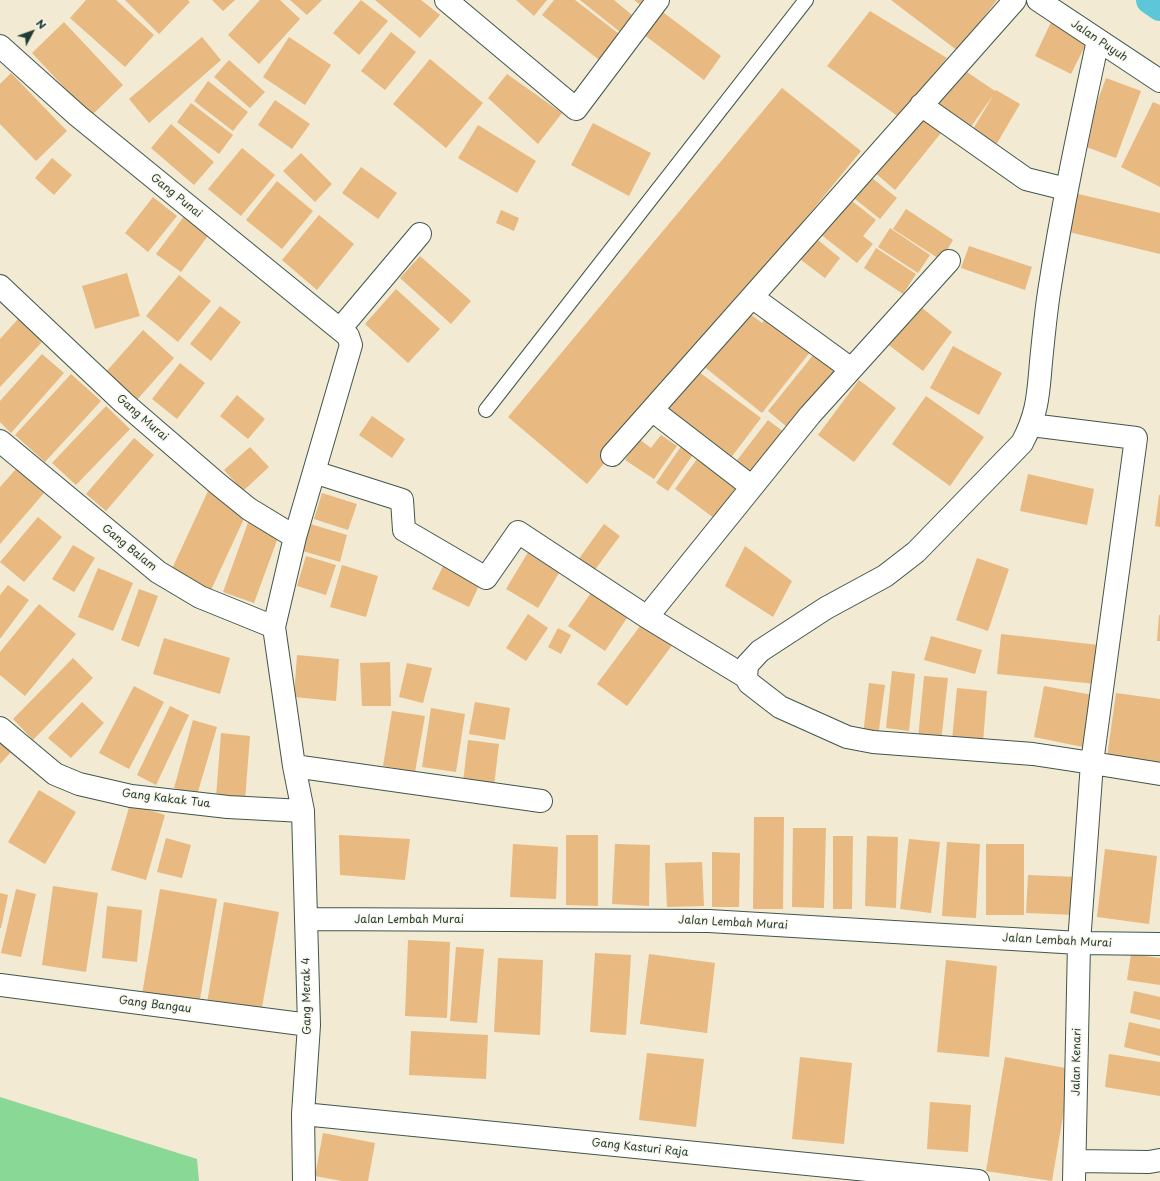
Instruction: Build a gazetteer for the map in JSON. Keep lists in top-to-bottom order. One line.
{"streets":{"street":["Jalan Puyuh","Gang Punai","Gang Murai","Gang Balam","Gang Kakak Tua","Jalan Lembah Murai","Gang Merak 4","Gang Bangau","Jalan Kenari","Gang Kasturi Raja"]},"crossings":[["Gang Balam","Gang Merak 4"],["Gang Kakak Tua","Gang Merak 4"],["Jalan Lembah Murai","Gang Merak 4"],["Jalan Lembah Murai","Jalan Kenari"],["Gang Merak 4","Gang Bangau"],["Gang Merak 4","Gang Kasturi Raja"]],"north":"top right"}
